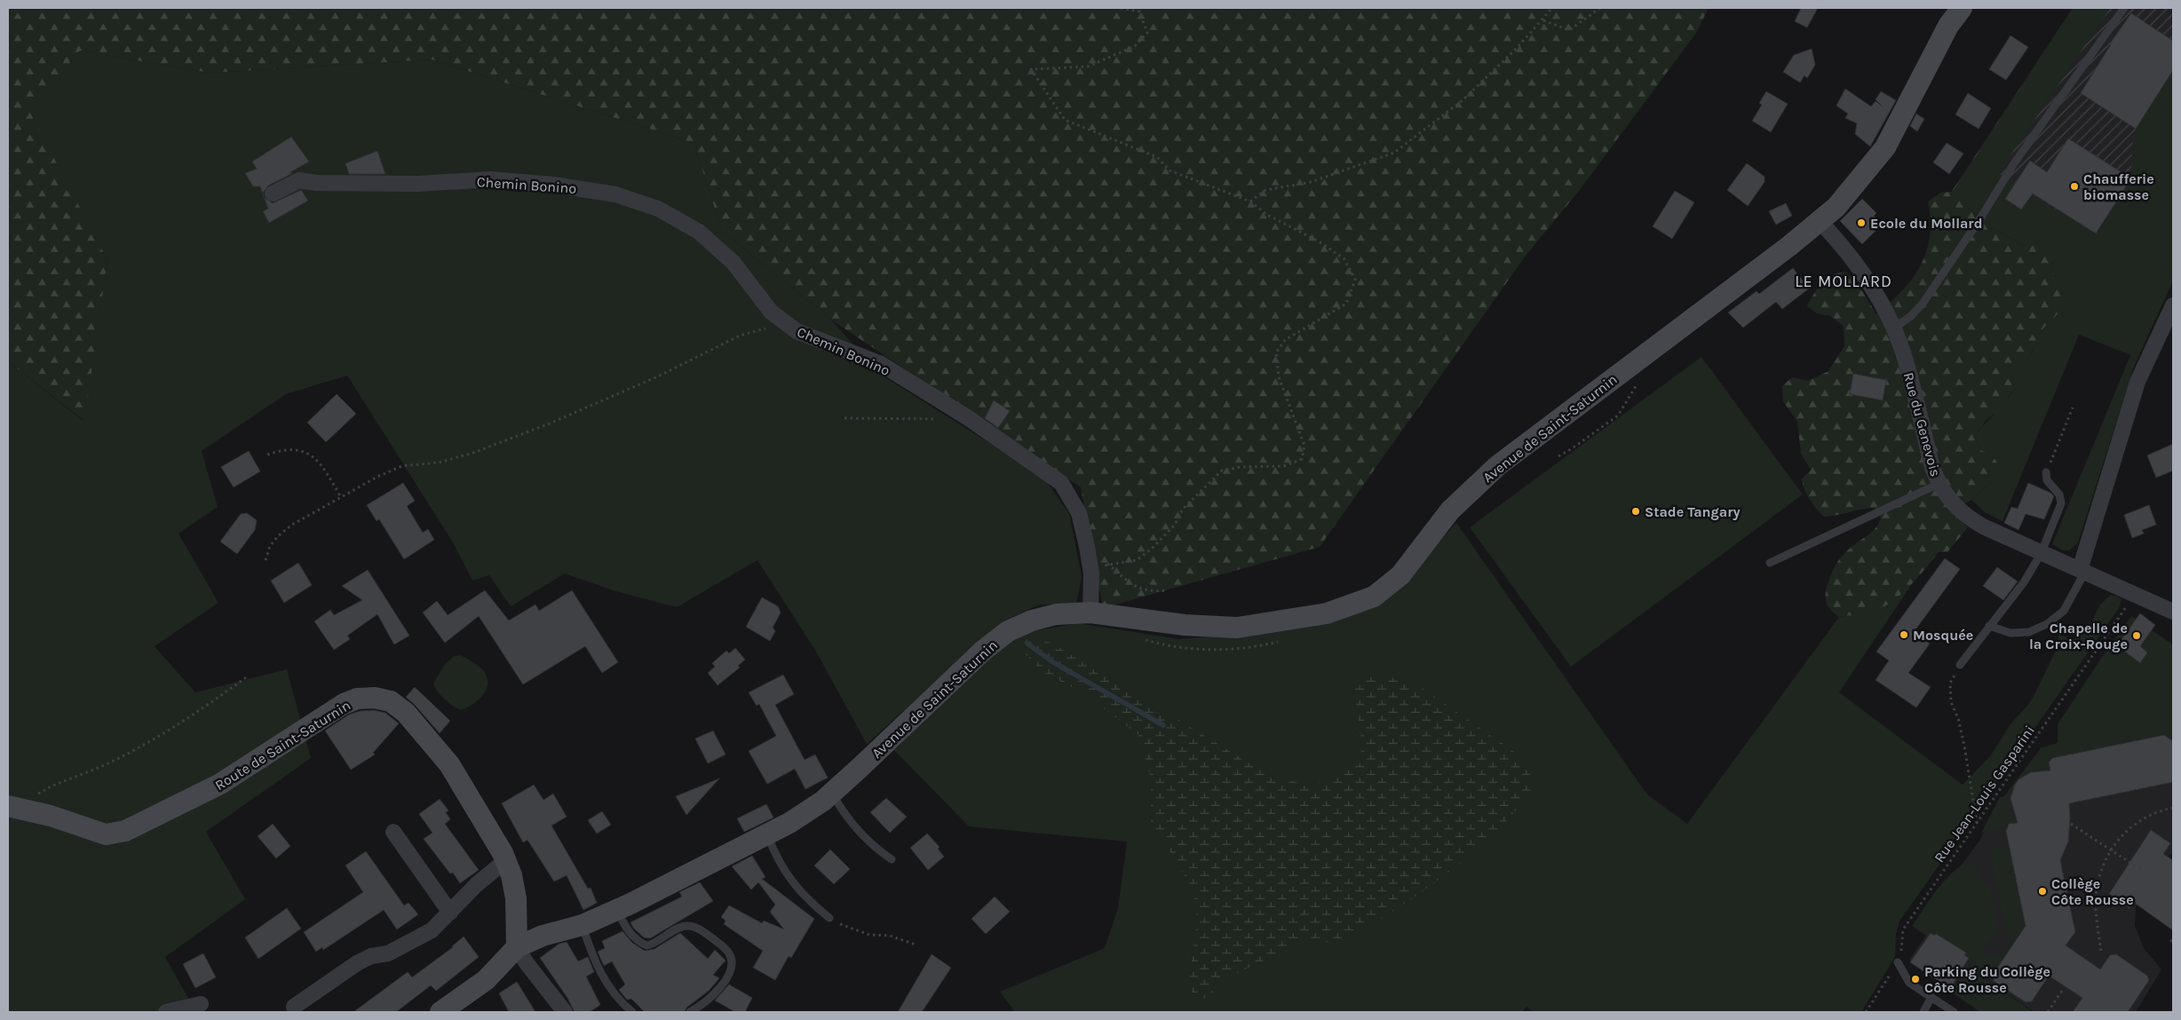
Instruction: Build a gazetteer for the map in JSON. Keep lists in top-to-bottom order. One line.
{"streets":{"main road":["Avenue de Saint-Saturnin","Route de Saint-Saturnin"],"street":["Chemin Bonino","Rue du Genevois"],"path":["Rue Jean-Louis Gasparini"]},"crossings":[["Chemin Bonino","Avenue de Saint-Saturnin"],["Rue du Genevois","Avenue de Saint-Saturnin"],["Rue du Genevois","Rue Jean-Louis Gasparini"],["Avenue de Saint-Saturnin","Route de Saint-Saturnin"]],"districts":["LE MOLLARD"],"places":["Chaufferie biomasse","Ecole du Mollard","Stade Tangary","Mosquée","Chapelle de la Croix-Rouge","Collège Côte Rousse","Parking du Collège Côte Rousse"]}
